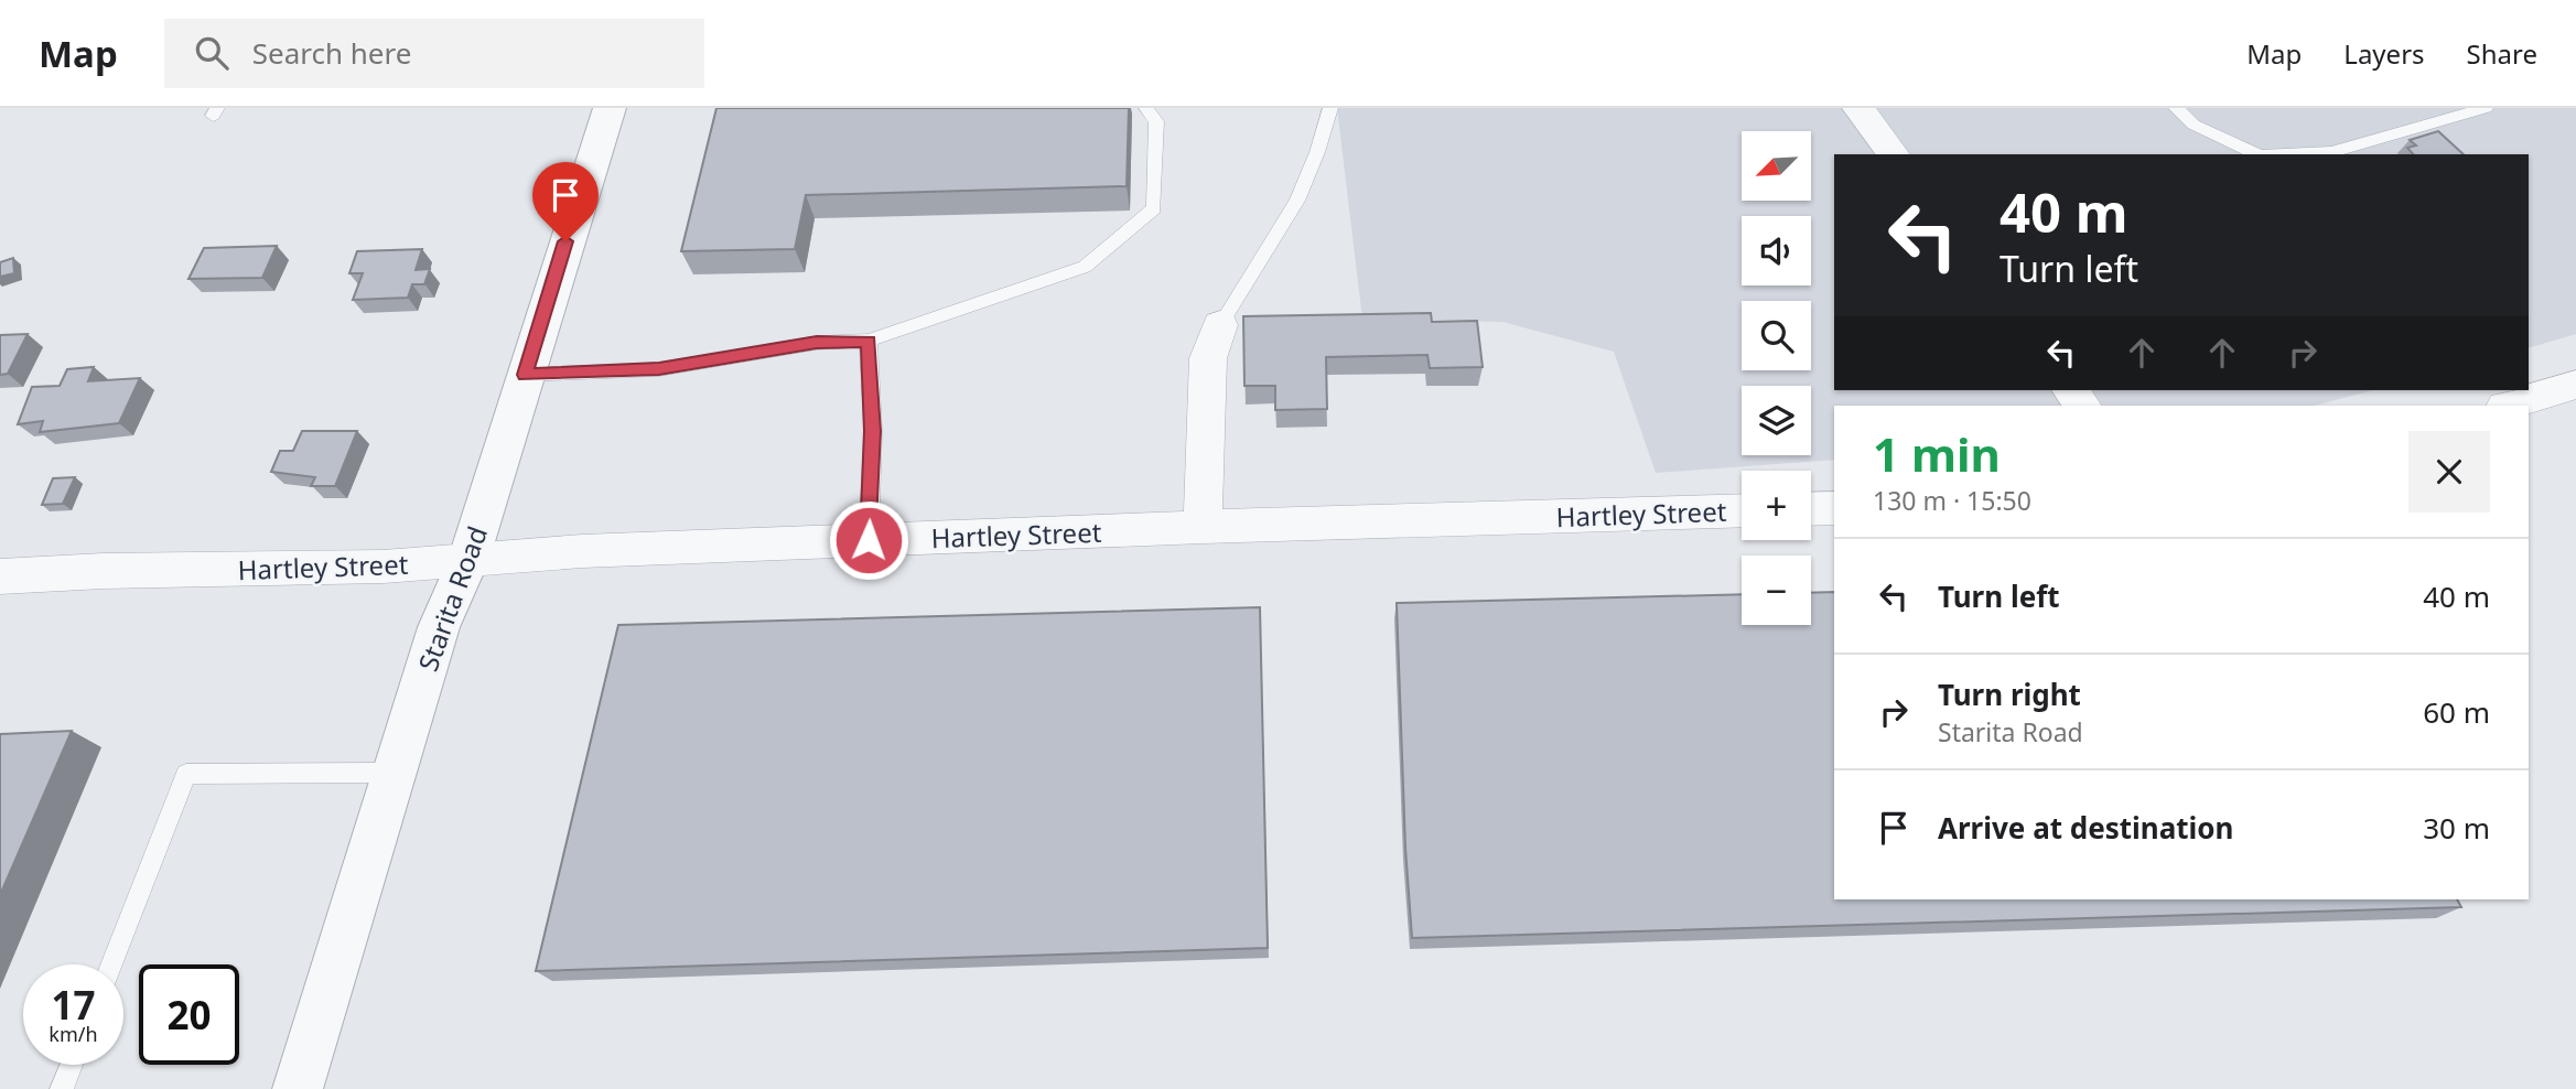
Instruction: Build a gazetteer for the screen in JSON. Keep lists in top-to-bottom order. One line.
{"streets":{"street":["Hartley Street","Starita Road"]},"crossings":[["Hartley Street","Starita Road"]],"north":"bottom left","page":{"header":"Map","search":"Search here","nav":["Map","Layers","Share"],"map_buttons":["+","−"],"turn":["40 m","Turn left"],"heading":["1 min","130 m · 15:50"],"list":[{"name":"Turn left","value":"40 m"},{"name":"Turn right","note":"Starita Road","value":"60 m"},{"name":"Arrive at destination","value":"30 m"}],"speed":"17 km/h","limit":"20"}}
